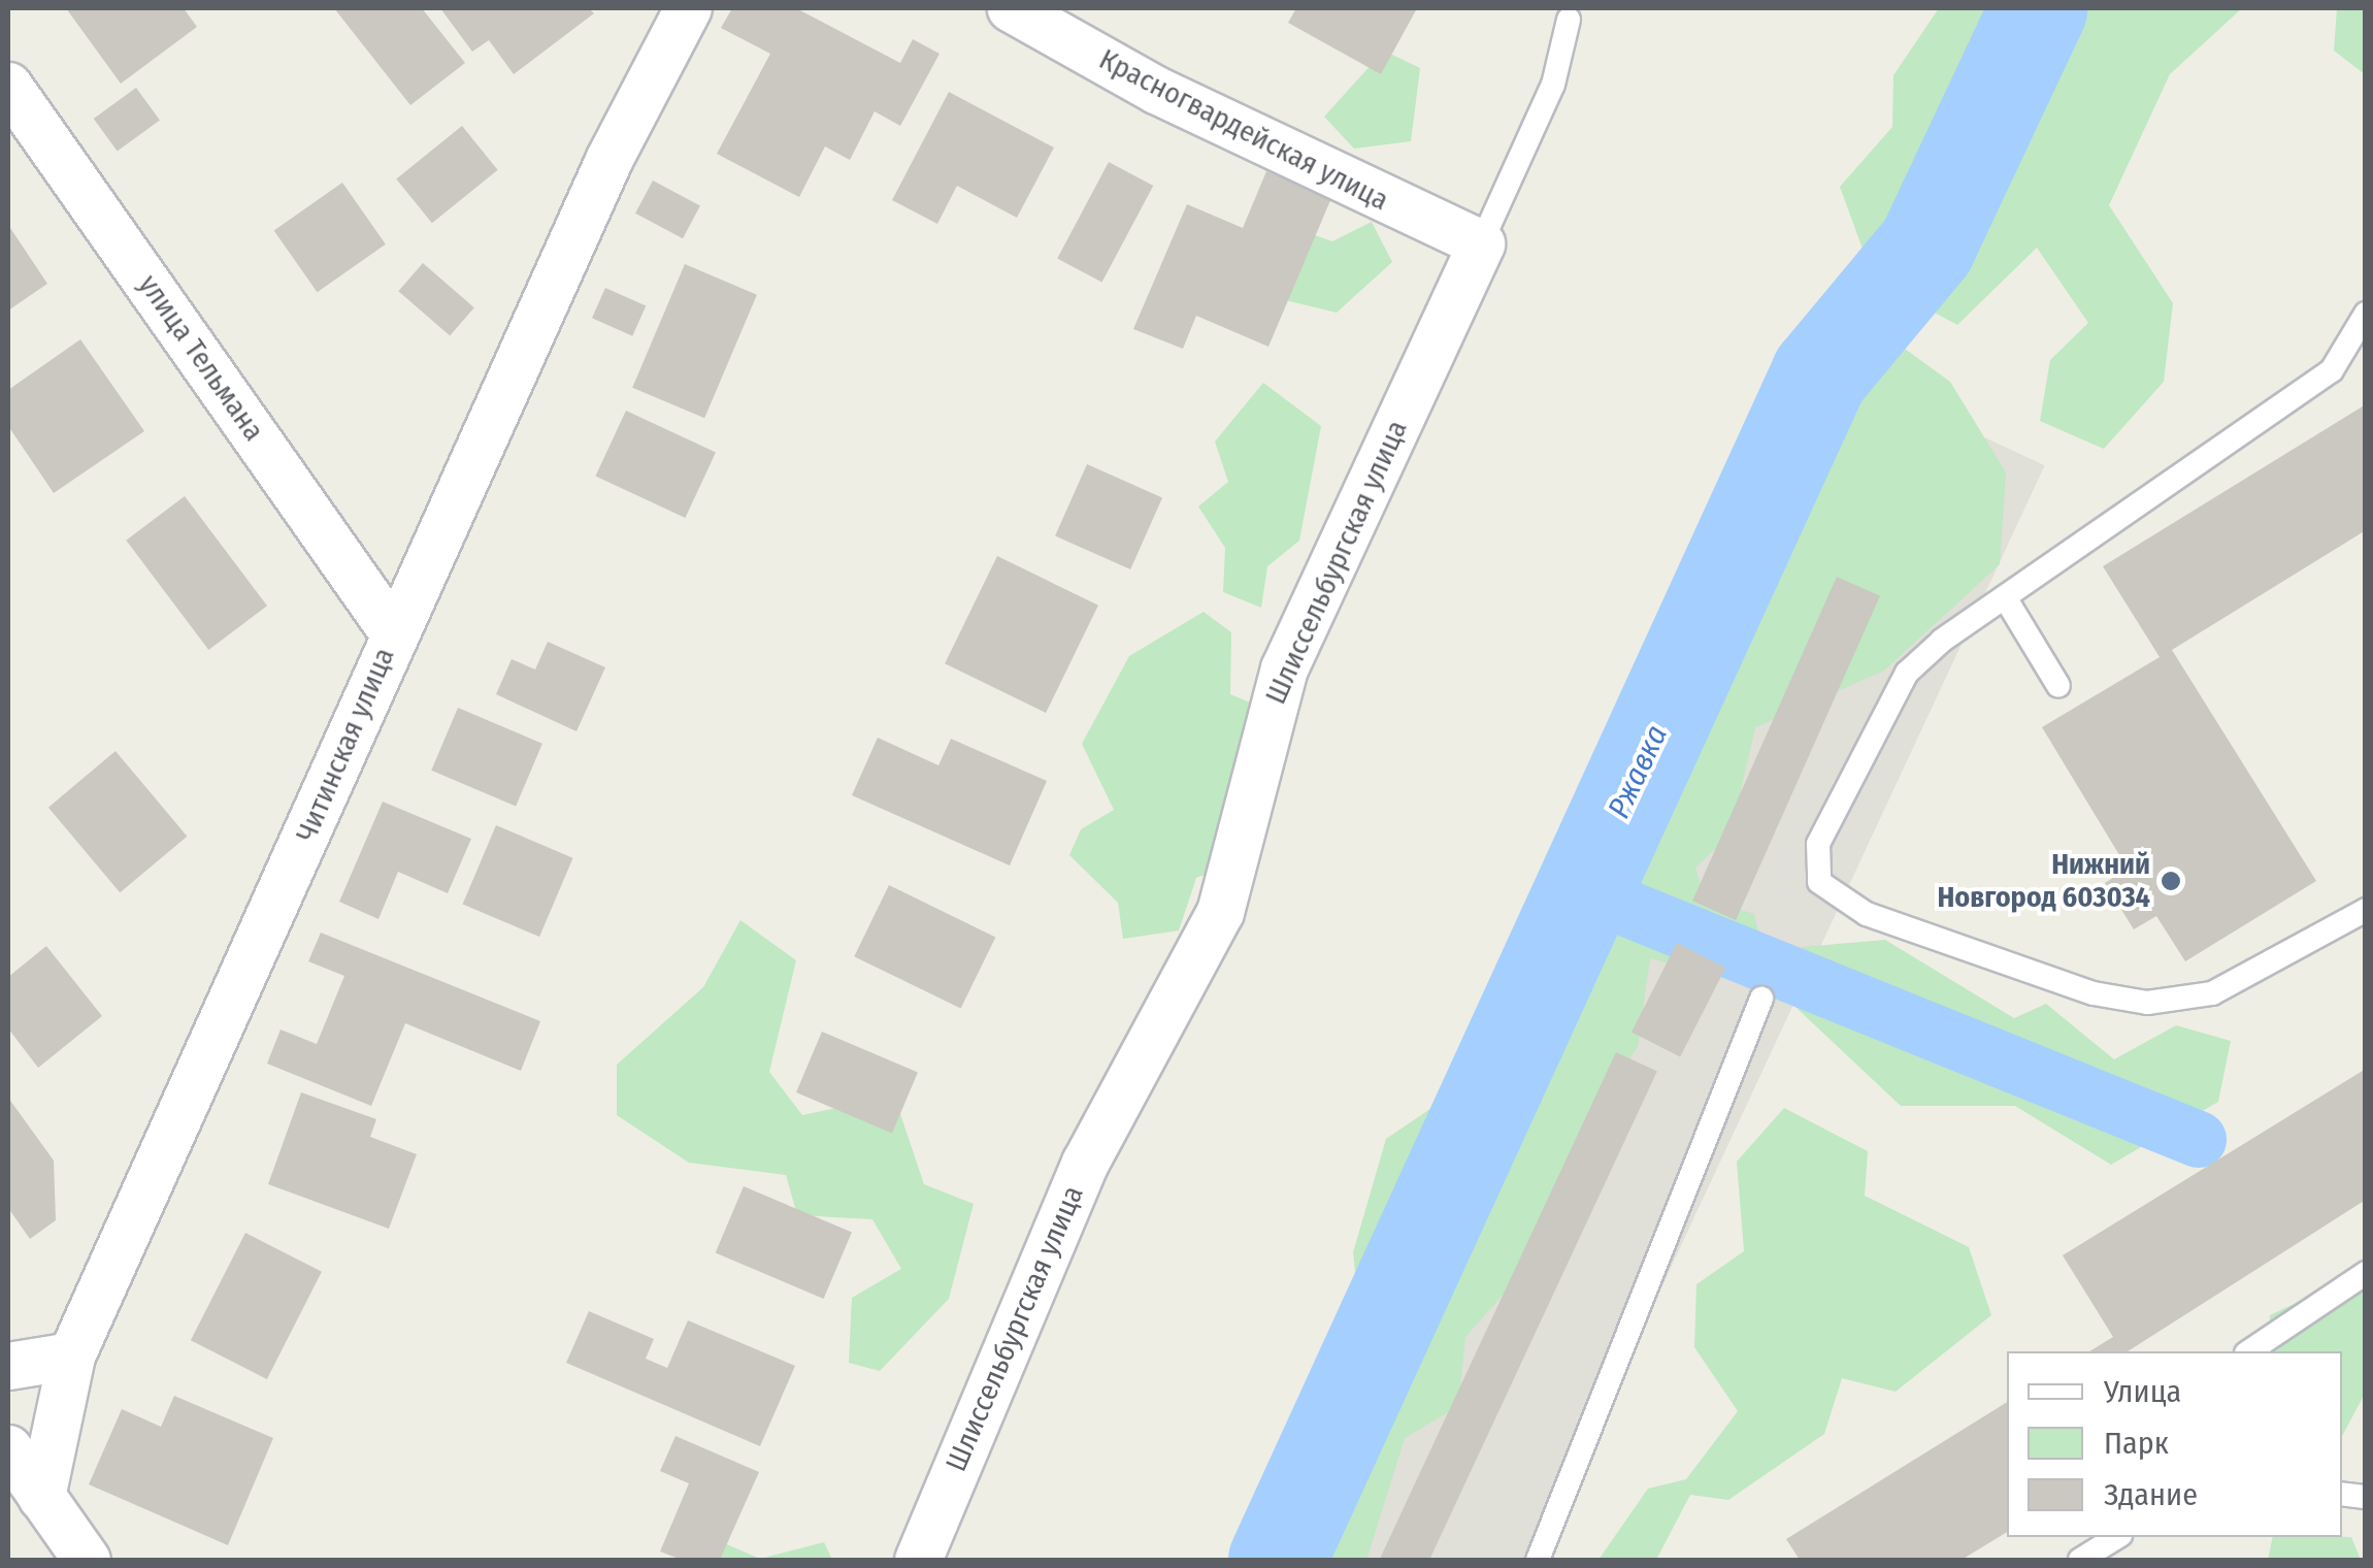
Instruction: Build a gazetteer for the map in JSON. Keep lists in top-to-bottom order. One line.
{"streets":{"street":["Красногвардейская улица","улица Тельмана","Шлиссельбургская улица","Читинская улица"]},"crossings":[["Красногвардейская улица","Шлиссельбургская улица"],["улица Тельмана","Читинская улица"]],"water":["Ржавка"],"places":["Нижний Новгород 603034"],"legend":["Улица","Парк","Здание"]}
